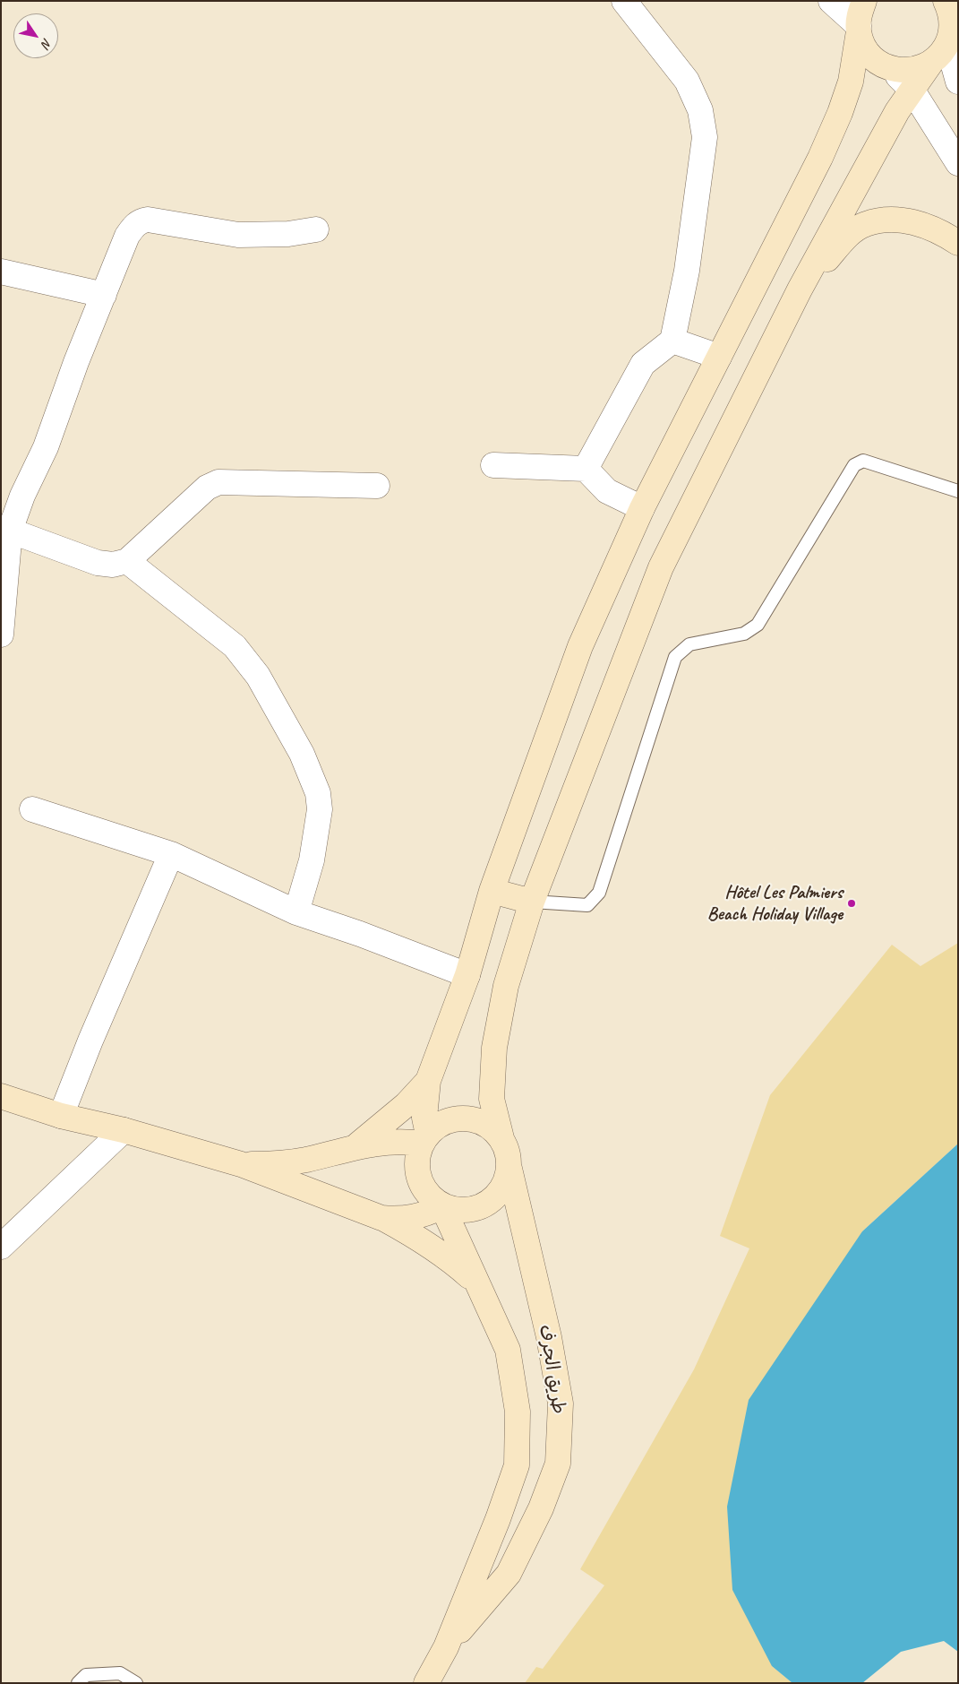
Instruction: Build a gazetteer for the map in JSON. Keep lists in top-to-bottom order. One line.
{"streets":{"main road":["طريق الجرف"]},"places":["Hôtel Les Palmiers Beach Holiday Village"],"north":"bottom right"}
